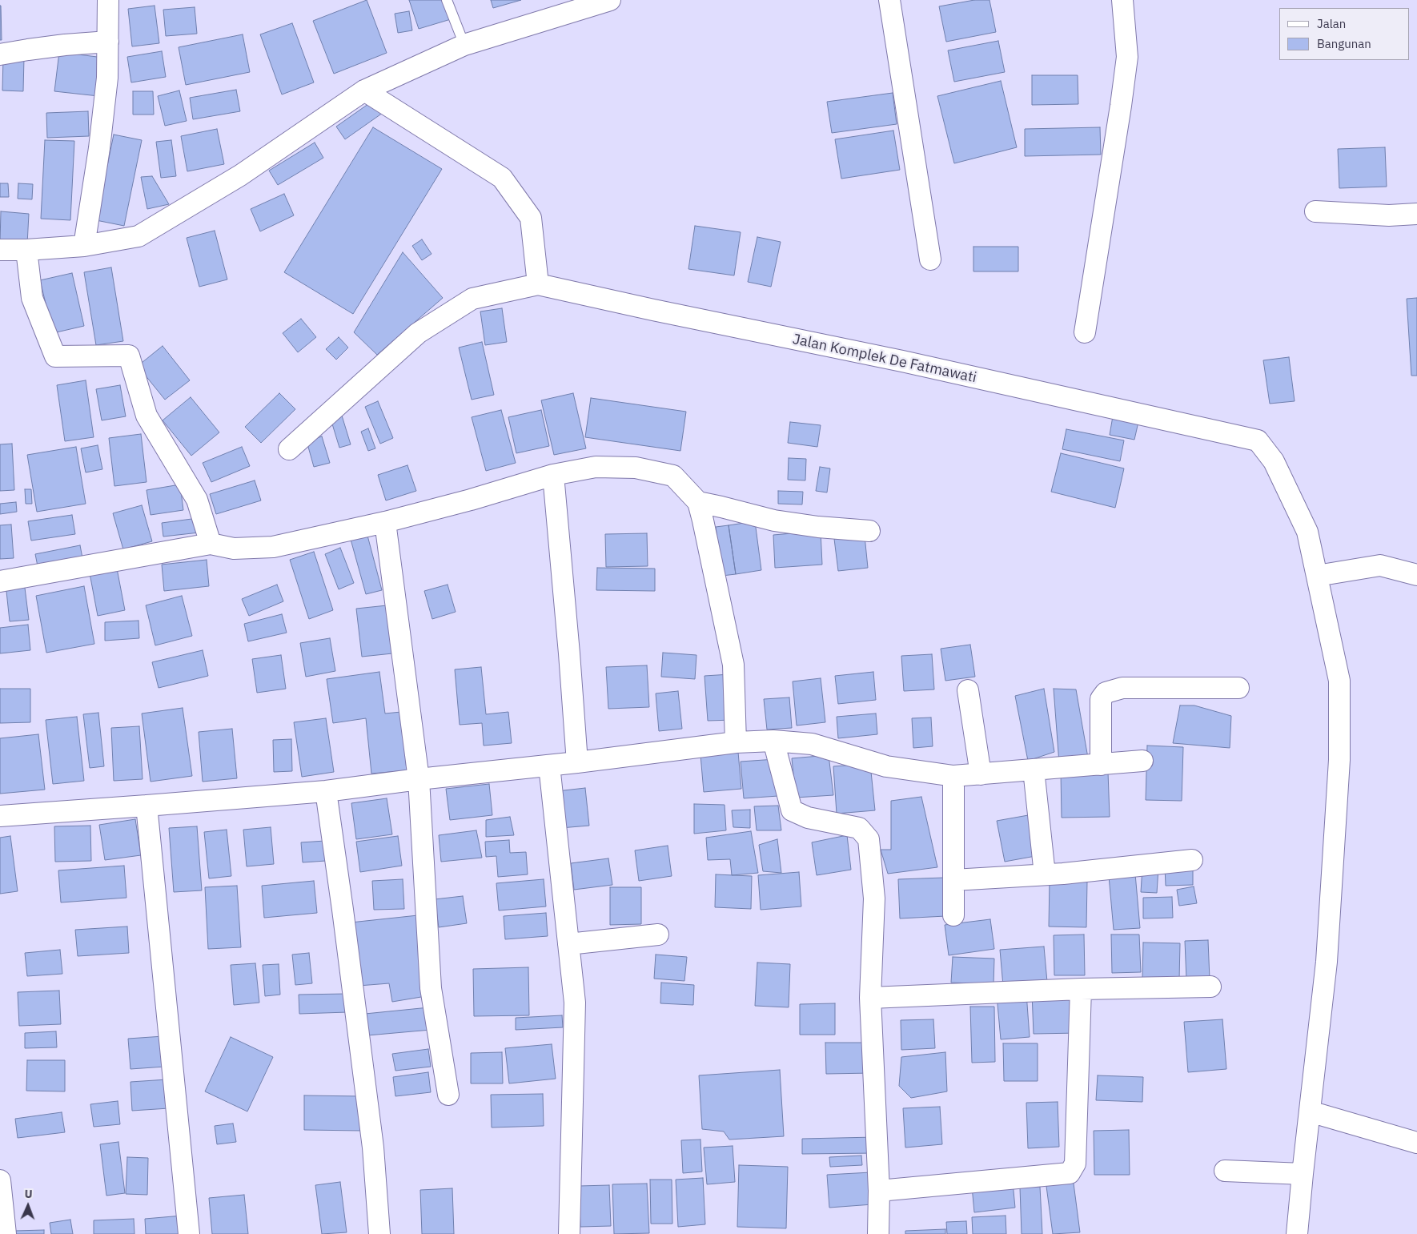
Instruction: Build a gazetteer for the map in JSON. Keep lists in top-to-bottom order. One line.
{"streets":{"street":["Jalan Komplek De Fatmawati"]},"legend":["Jalan","Bangunan"],"north":"top"}
